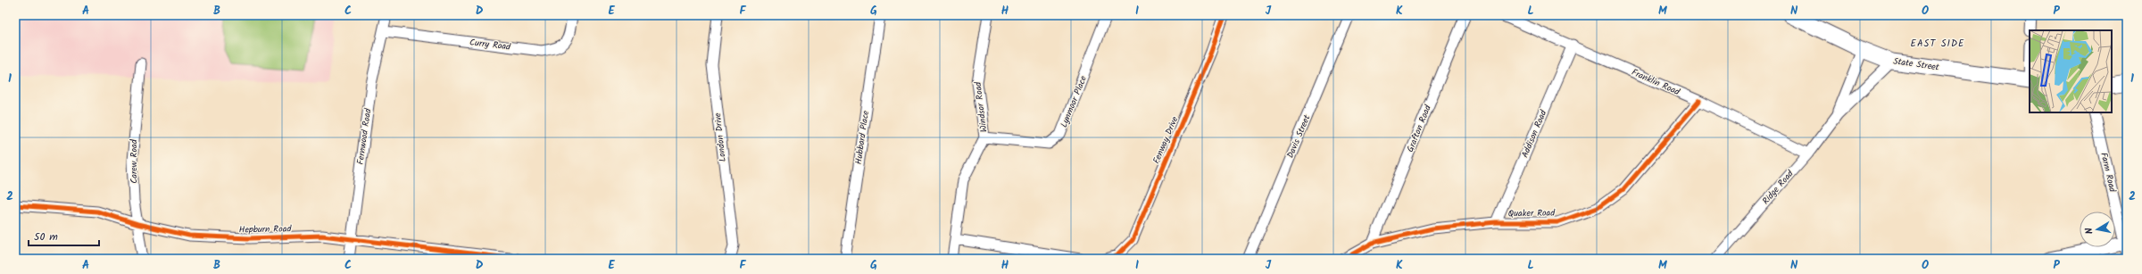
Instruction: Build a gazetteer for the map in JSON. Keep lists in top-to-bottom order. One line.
{"streets":{"main road":["State Street"],"street":["Curry Road","Franklin Road","Lynmoor Place","Windsor Road","Grafton Road","Addison Road","Fernwood Road","Davis Street","London Drive","Hubbard Place","Fenway Drive","Carew Road","Farm Road","Ridge Road","Quaker Road","Hepburn Road"]},"crossings":[["Curry Road","Fernwood Road"],["State Street","Ridge Road"],["Franklin Road","Addison Road"],["Franklin Road","Ridge Road"],["Franklin Road","Quaker Road"],["Lynmoor Place","Windsor Road"],["Grafton Road","Quaker Road"],["Addison Road","Quaker Road"],["Fernwood Road","Hepburn Road"],["Carew Road","Hepburn Road"]],"districts":["EAST SIDE"],"scale_bar":"50 m","north":"left","grid":{"columns":["A","B","C","D","E","F","G","H","I","J","K","L","M","N","O","P"],"rows":["1","2"]}}
